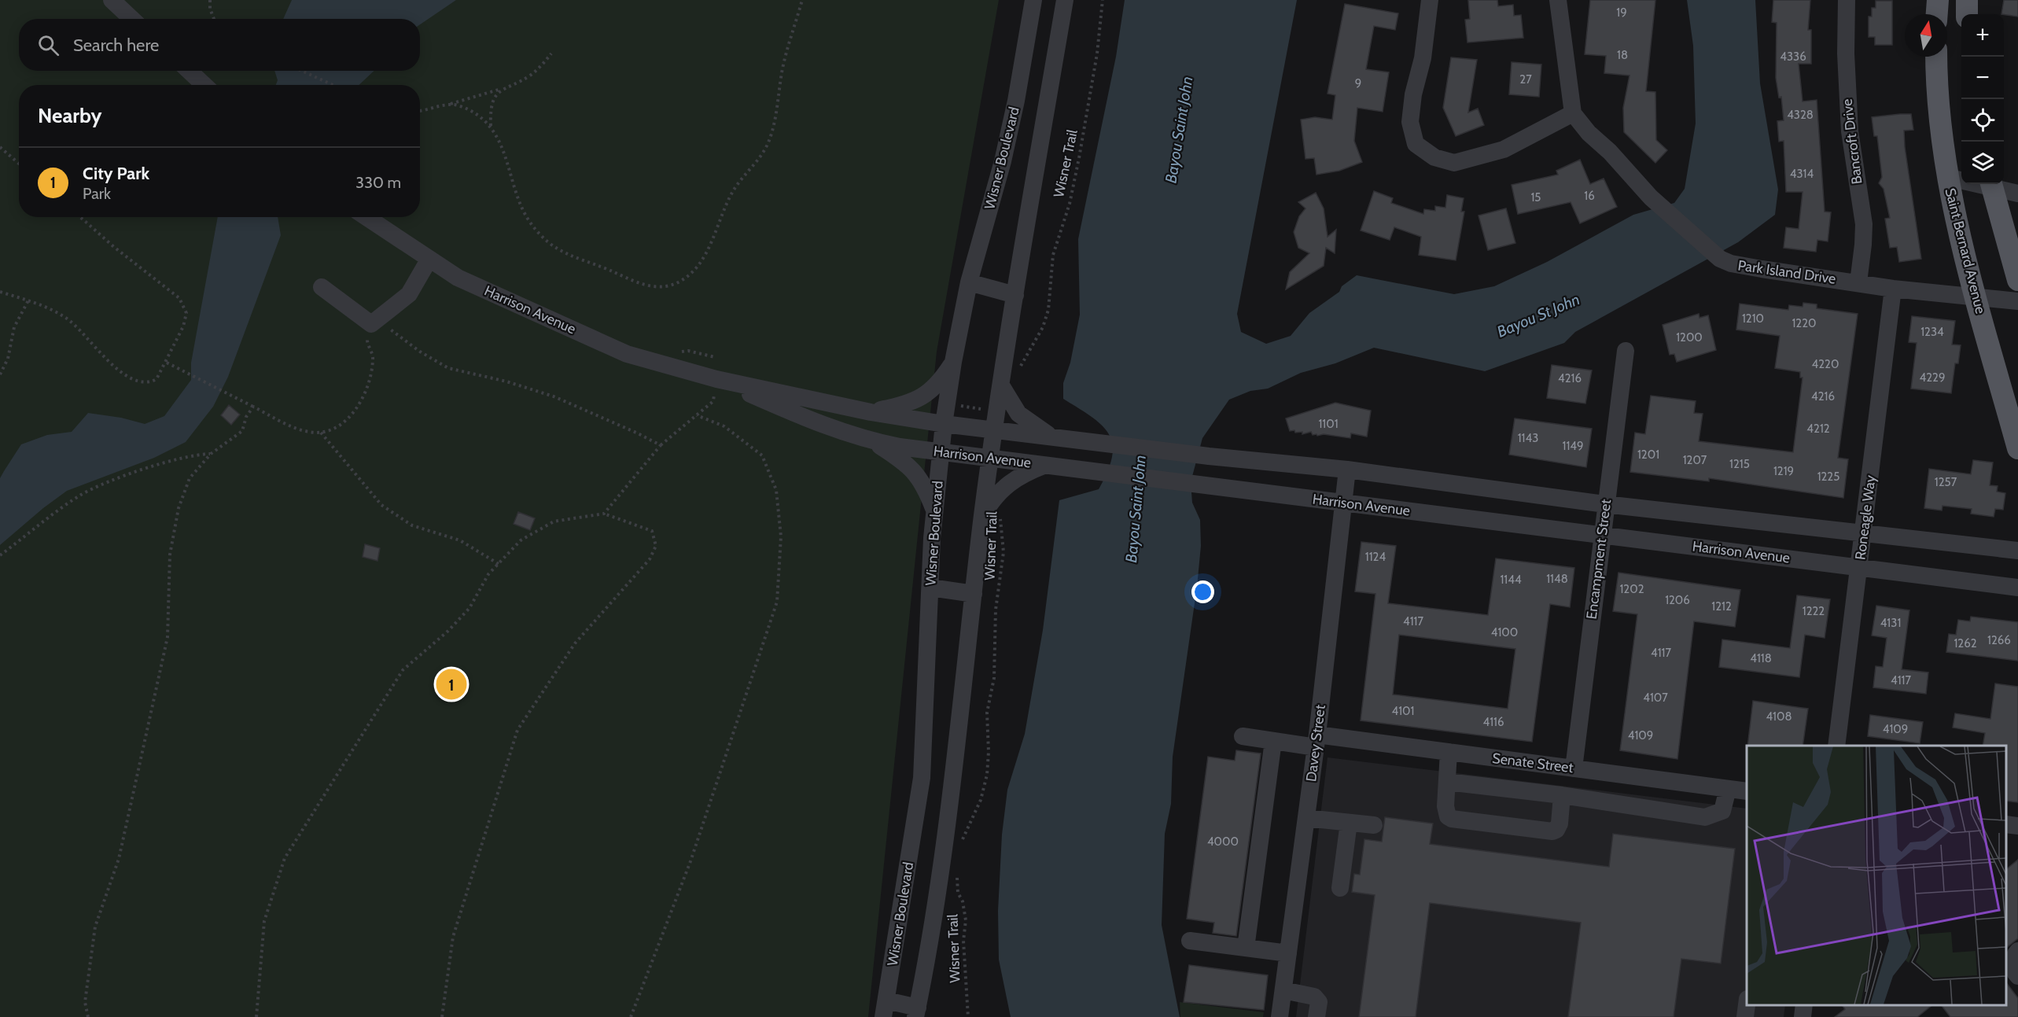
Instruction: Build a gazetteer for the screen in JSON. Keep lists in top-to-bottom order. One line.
{"streets":{"main road":["Saint Bernard Avenue"],"street":["Bancroft Drive","Wisner Boulevard","Park Island Drive","Harrison Avenue","Roneagle Way","Encampment Street","Davey Street","Senate Street"],"path":["Wisner Trail"]},"crossings":[["Bancroft Drive","Park Island Drive"],["Wisner Boulevard","Harrison Avenue"],["Saint Bernard Avenue","Park Island Drive"],["Park Island Drive","Roneagle Way"],["Harrison Avenue","Roneagle Way"],["Harrison Avenue","Encampment Street"],["Harrison Avenue","Davey Street"],["Encampment Street","Senate Street"],["Davey Street","Senate Street"]],"water":["Bayou Saint John","Bayou St John"],"house_numbers":["19","18","4336","27","9","4328","4314","16","15","1210","1220","1234","1200","4220","4229","4216","4216","1101","4212","1143","1149","1201","1207","1215","1219","1225","1257","1124","1148","1144","1202","1206","1212","1222","4117","4131","4100","1266","1262","4117","4118","4117","4107","4101","4108","4116","4109","4109","4000"],"north":"top","page":{"map_buttons":["+","−"],"search":"Search here","heading":"Nearby","list":[{"mark":"1","name":"City Park","note":"Park","value":"330 m"}],"pins":"1"}}
